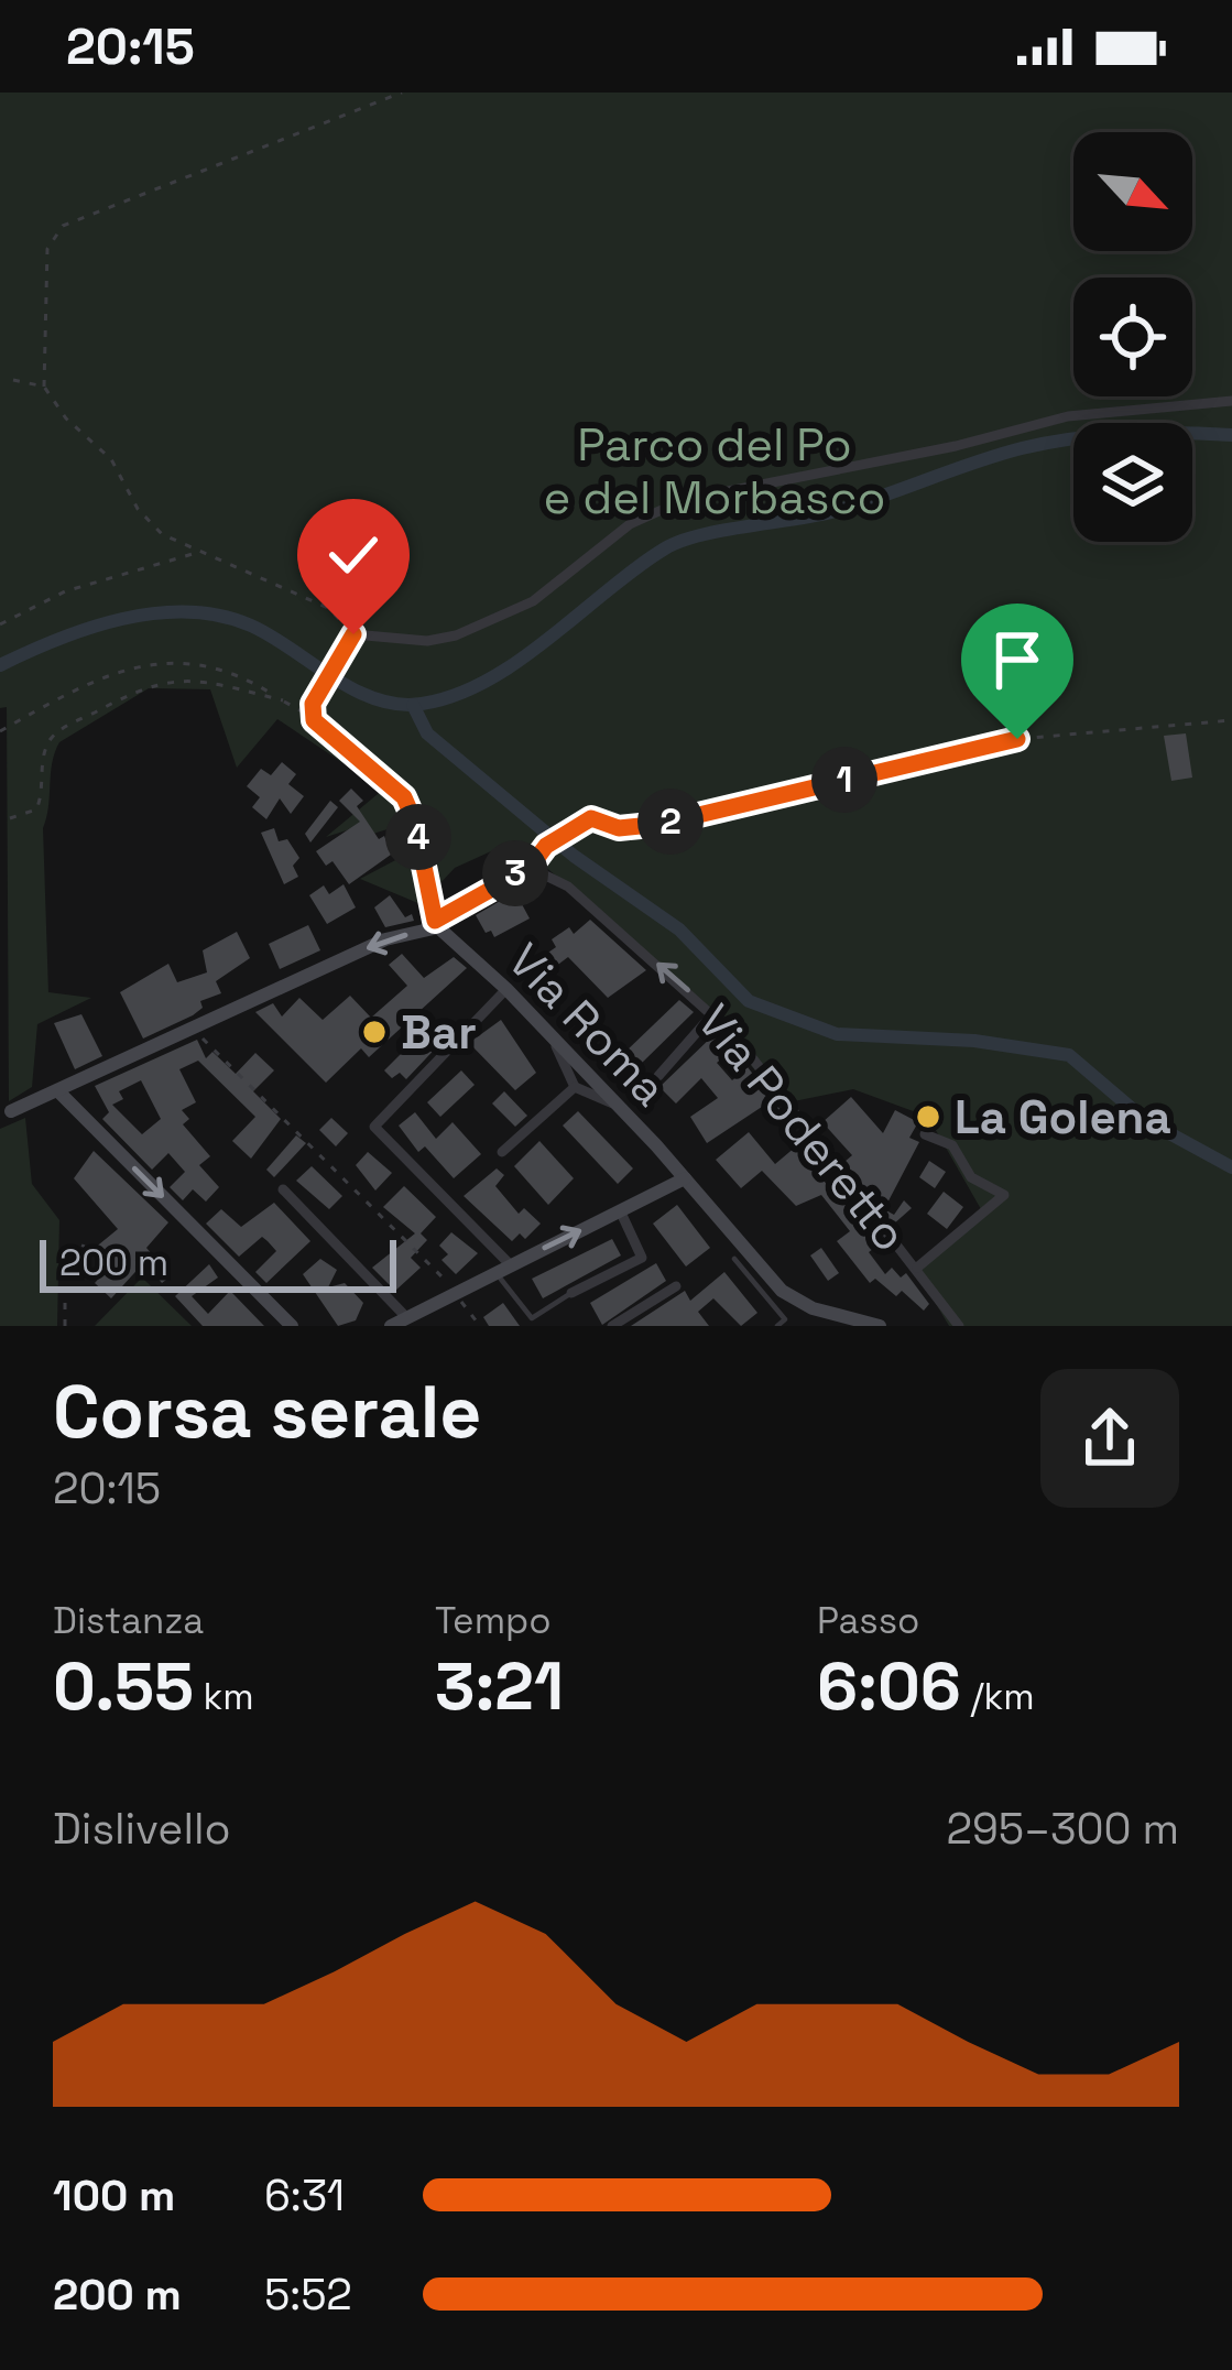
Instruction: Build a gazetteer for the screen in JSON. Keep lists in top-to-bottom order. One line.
{"streets":{"street":["Via Roma","Via Poderetto"]},"one_way":["Via Poderetto"],"parks":["Parco del Po e del Morbasco"],"places":["Bar","La Golena"],"scale_bar":"200 m","north":"bottom right","page":{"status":"20:15","pins":["1","2","4","3"],"scale":"200 m","heading":["Corsa serale","20:15"],"stats":[["Distanza","0.55 km"],["Tempo","3:21"],["Passo","6:06 /km"]],"chart":["Dislivello","295–300 m"],"list":[{"name":"100 m","note":"6:31"},{"name":"200 m","note":"5:52"}]}}
